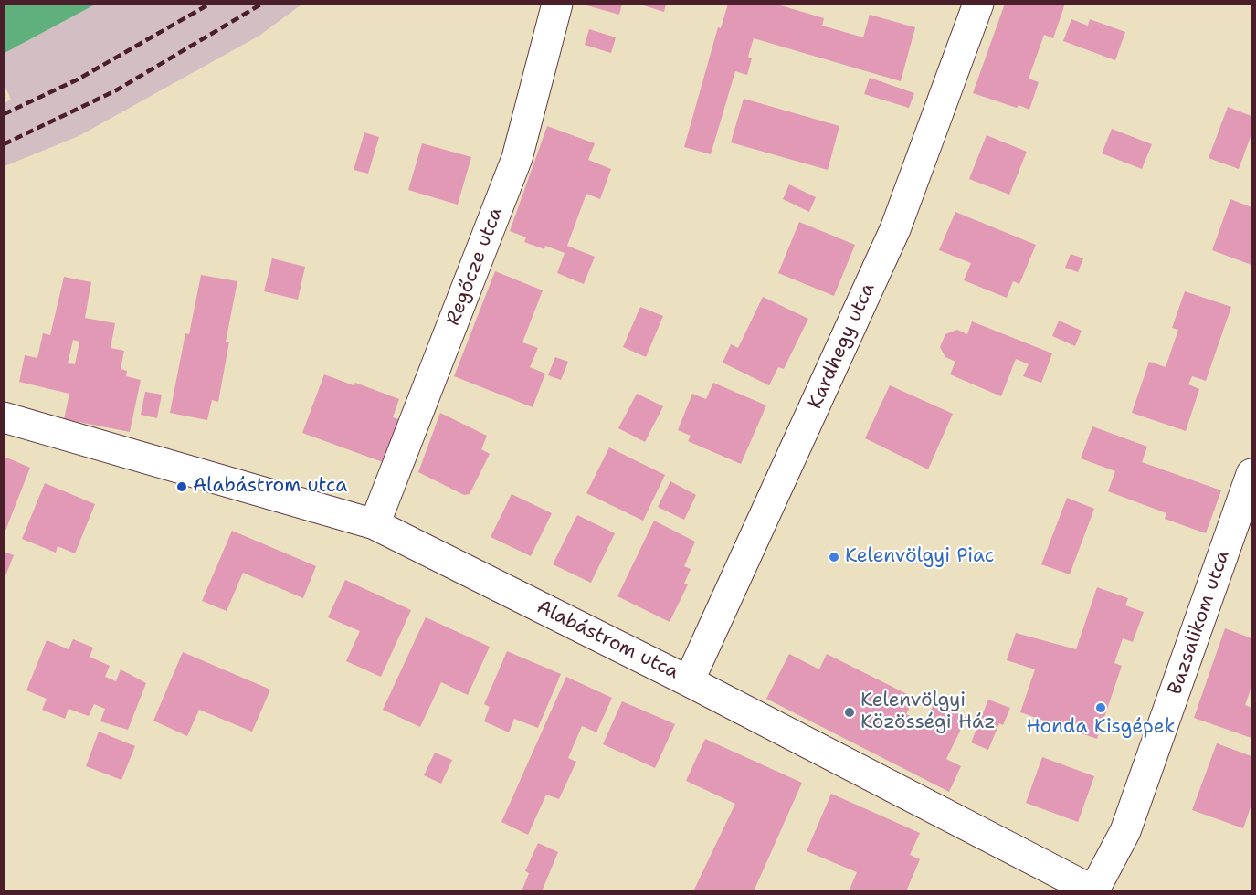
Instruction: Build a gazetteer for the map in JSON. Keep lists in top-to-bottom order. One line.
{"streets":{"street":["Regőcze utca","Kardhegy utca","Bazsalikom utca","Alabástrom utca"]},"crossings":[["Regőcze utca","Alabástrom utca"],["Kardhegy utca","Alabástrom utca"],["Bazsalikom utca","Alabástrom utca"]],"places":["Alabástrom utca","Kelenvölgyi Piac","Honda Kisgépek","Kelenvölgyi Közösségi Ház"]}
